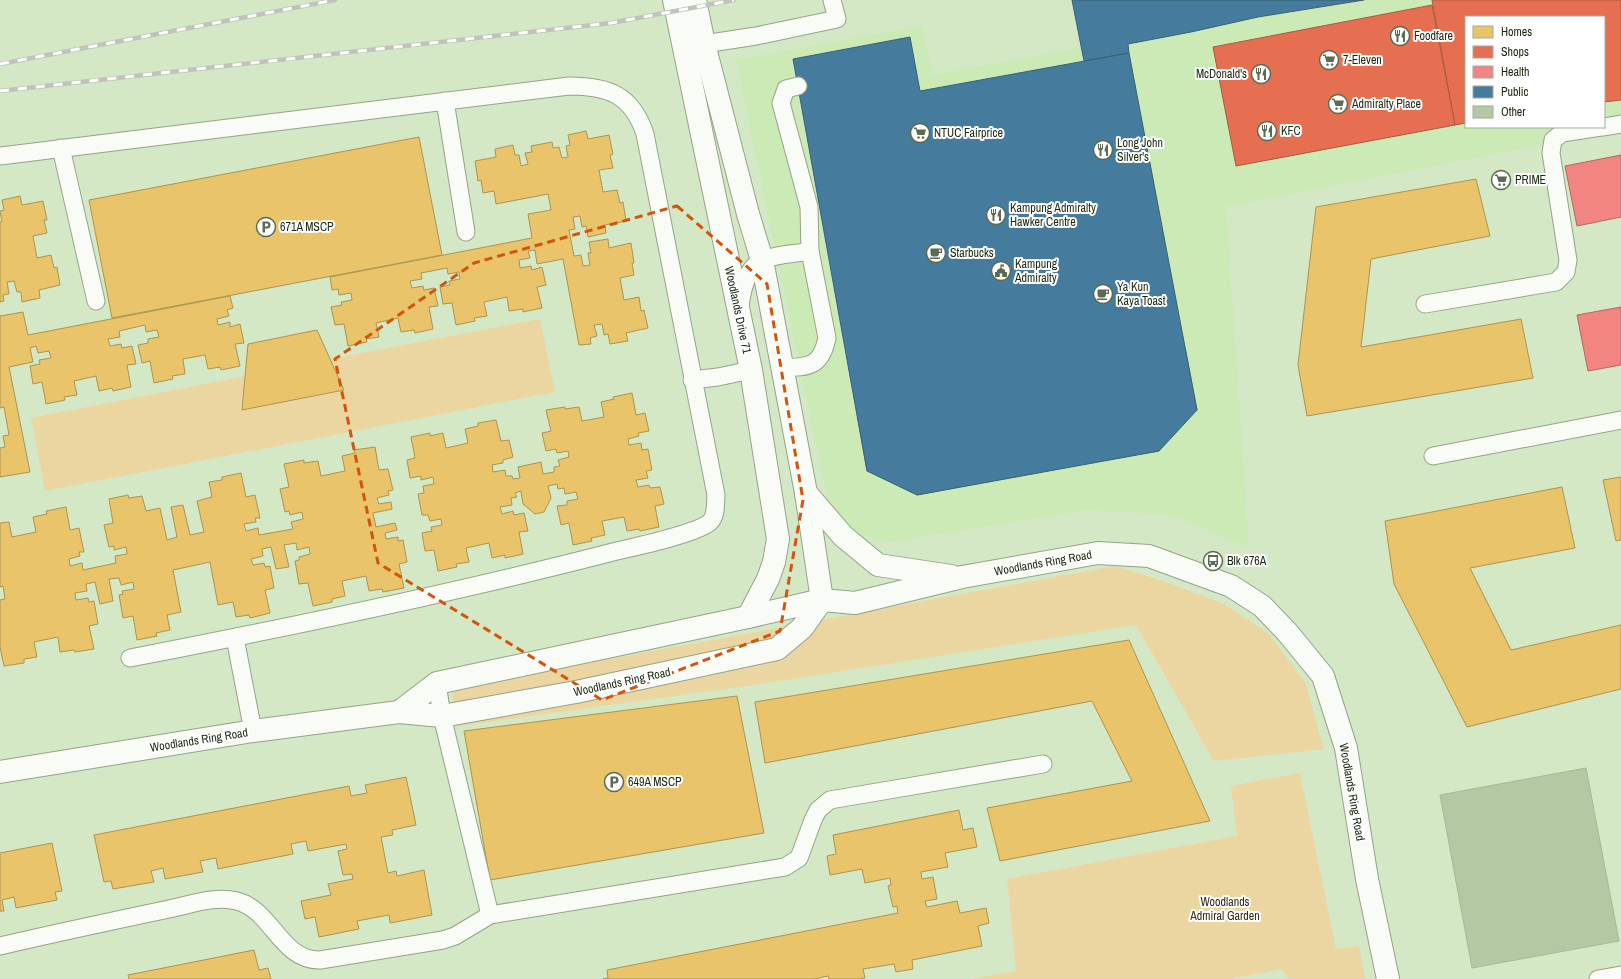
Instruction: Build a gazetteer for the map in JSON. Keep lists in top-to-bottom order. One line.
{"streets":{"street":["Woodlands Drive 71","Woodlands Ring Road"]},"crossings":[["Woodlands Drive 71","Woodlands Ring Road"]],"parks":["Woodlands Admiral Garden"],"places":{"restaurant":["Foodfare","McDonald's","KFC","Long John Silver's","Kampung Admiralty Hawker Centre"],"supermarket":["7-Eleven","Admiralty Place","NTUC Fairprice","PRIME"],"parking":["671A MSCP","649A MSCP"],"cafe":["Starbucks","Ya Kun Kaya Toast"],"public building":["Kampung Admiralty"],"bus stop":["Blk 676A"]},"legend":["Homes","Shops","Health","Public","Other"]}
